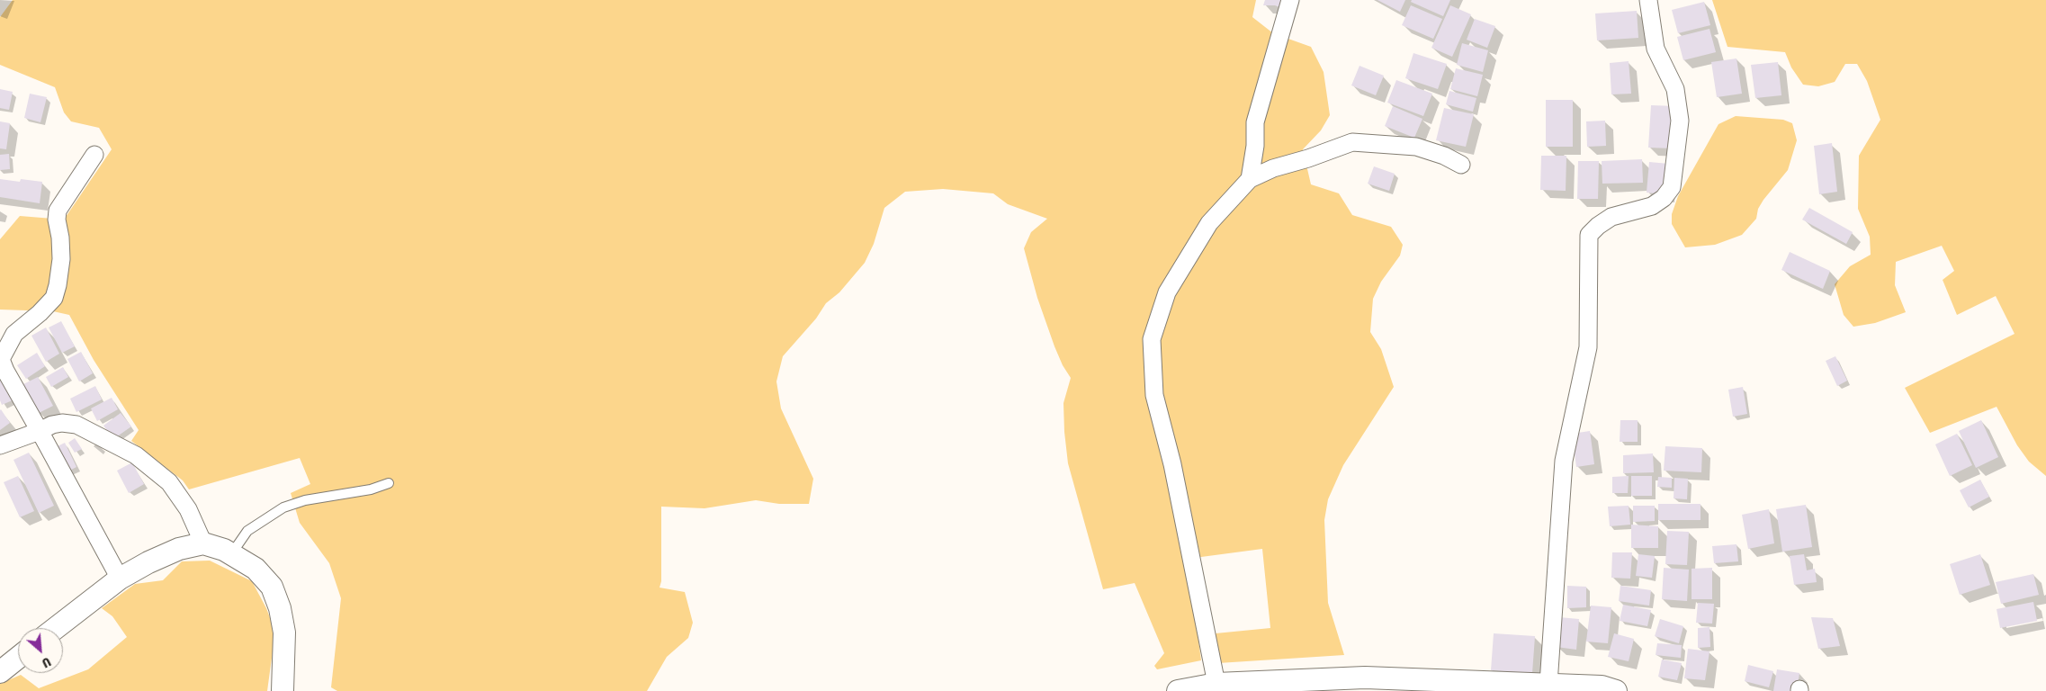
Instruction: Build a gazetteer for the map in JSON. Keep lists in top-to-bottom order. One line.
{"north":"bottom right"}
